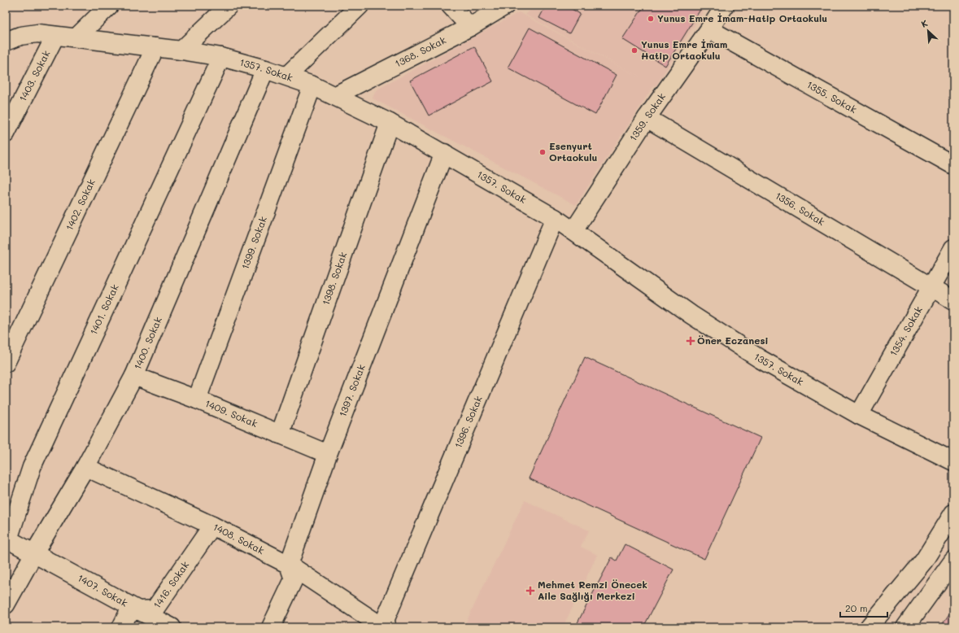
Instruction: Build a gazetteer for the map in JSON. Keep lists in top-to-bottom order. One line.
{"streets":{"street":["1368. Sokak","1357. Sokak","1403. Sokak","1355. Sokak","1359. Sokak","1402. Sokak","1356. Sokak","1399. Sokak","1398. Sokak","1401. Sokak","1354. Sokak","1400. Sokak","1397. Sokak","1409. Sokak","1396. Sokak","1408. Sokak","1416. Sokak","1407. Sokak"]},"crossings":[["1368. Sokak","1357. Sokak"],["1357. Sokak","1403. Sokak"],["1357. Sokak","1359. Sokak"],["1357. Sokak","1402. Sokak"],["1357. Sokak","1399. Sokak"],["1357. Sokak","1398. Sokak"],["1357. Sokak","1401. Sokak"],["1357. Sokak","1354. Sokak"],["1357. Sokak","1400. Sokak"],["1357. Sokak","1397. Sokak"],["1357. Sokak","1396. Sokak"],["1355. Sokak","1359. Sokak"],["1359. Sokak","1356. Sokak"],["1356. Sokak","1354. Sokak"],["1399. Sokak","1409. Sokak"],["1398. Sokak","1409. Sokak"],["1401. Sokak","1400. Sokak"],["1401. Sokak","1407. Sokak"],["1400. Sokak","1409. Sokak"],["1400. Sokak","1408. Sokak"],["1400. Sokak","1407. Sokak"],["1397. Sokak","1409. Sokak"],["1397. Sokak","1408. Sokak"],["1408. Sokak","1416. Sokak"],["1416. Sokak","1407. Sokak"]],"places":{"other":["Yunus Emre İmam-Hatip Ortaokulu","Yunus Emre İmam Hatip Ortaokulu","Esenyurt Ortaokulu"],"health":["Öner Eczanesi","Mehmet Remzi Önecek Aile Sağlığı Merkezi"]},"scale_bar":"20 m","north":"top left"}
